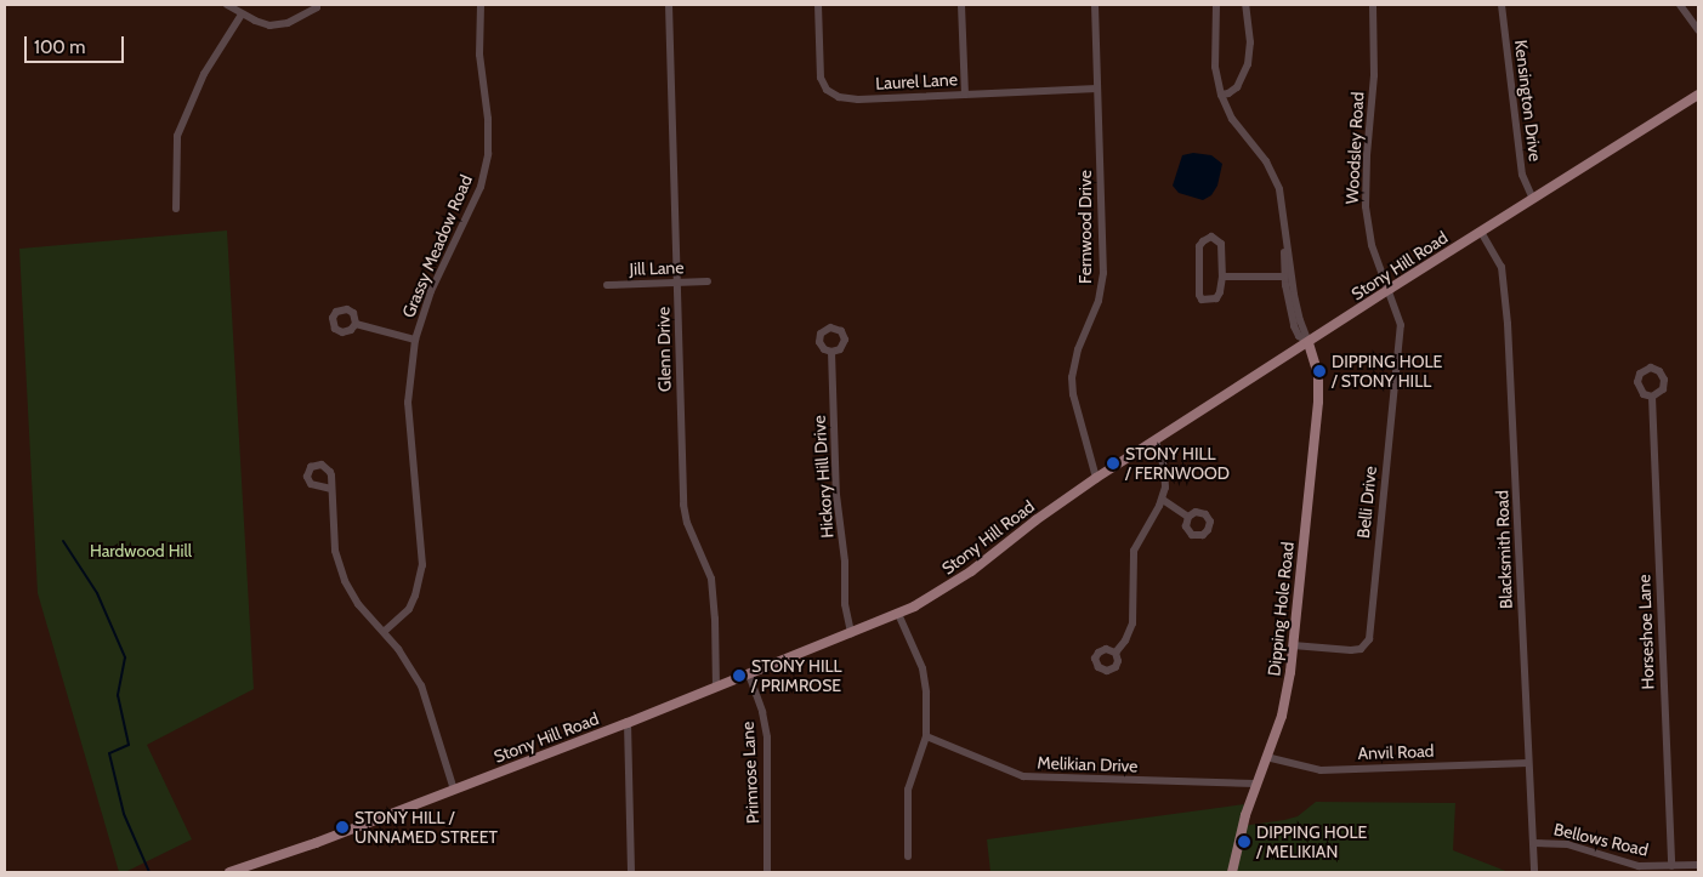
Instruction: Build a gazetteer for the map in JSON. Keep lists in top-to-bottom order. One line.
{"streets":{"main road":["Stony Hill Road","Dipping Hole Road"],"street":["Laurel Lane","Kensington Drive","Woodsley Road","Fernwood Drive","Grassy Meadow Road","Jill Lane","Glenn Drive","Hickory Hill Drive","Belli Drive","Blacksmith Road","Horseshoe Lane","Anvil Road","Melikian Drive","Primrose Lane","Bellows Road"]},"crossings":[["Laurel Lane","Fernwood Drive"],["Kensington Drive","Stony Hill Road"],["Woodsley Road","Stony Hill Road"],["Woodsley Road","Belli Drive"],["Fernwood Drive","Stony Hill Road"],["Stony Hill Road","Glenn Drive"],["Stony Hill Road","Hickory Hill Drive"],["Stony Hill Road","Belli Drive"],["Stony Hill Road","Blacksmith Road"],["Stony Hill Road","Dipping Hole Road"],["Stony Hill Road","Primrose Lane"],["Jill Lane","Glenn Drive"],["Belli Drive","Dipping Hole Road"],["Blacksmith Road","Anvil Road"],["Blacksmith Road","Bellows Road"],["Dipping Hole Road","Anvil Road"],["Dipping Hole Road","Melikian Drive"],["Horseshoe Lane","Bellows Road"]],"parks":["Hardwood Hill"],"places":["DIPPING HOLE / STONY HILL","STONY HILL / FERNWOOD","STONY HILL / PRIMROSE","STONY HILL / UNNAMED STREET","DIPPING HOLE / MELIKIAN"],"scale_bar":"100 m"}
